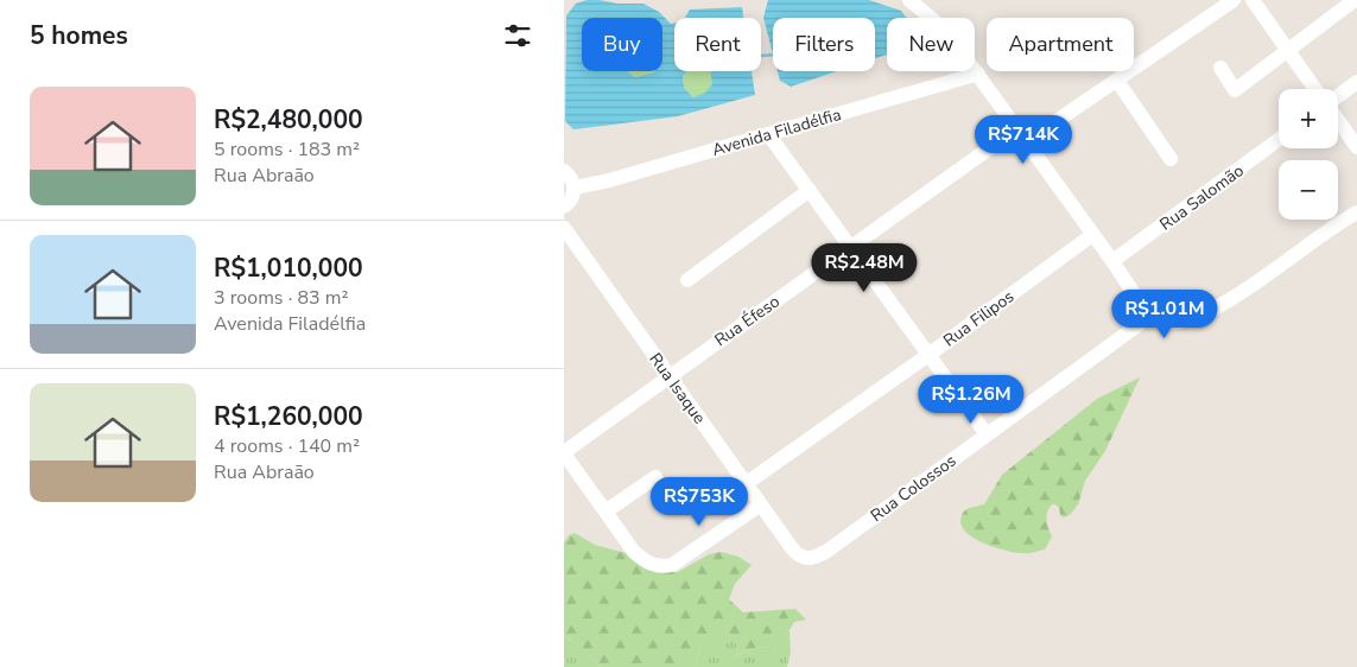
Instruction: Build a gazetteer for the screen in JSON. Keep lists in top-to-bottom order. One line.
{"streets":{"street":["Avenida Filadélfia","Rua Salomão","Rua Filipos","Rua Éfeso","Rua Isaque","Rua Colossos"]},"crossings":[["Rua Filipos","Rua Isaque"],["Rua Éfeso","Rua Isaque"],["Rua Isaque","Rua Colossos"]],"page":{"heading":"5 homes","chip":["Buy","Rent","Filters","New","Apartment"],"list":[{"name":"R$2,480,000","note":"5 rooms · 183 m² · Rua Abraão"},{"name":"R$1,010,000","note":"3 rooms · 83 m² · Avenida Filadélfia"},{"name":"R$1,260,000","note":"4 rooms · 140 m² · Rua Abraão"}],"map_buttons":["+","−"],"price":["R$714K","R$2.48M","R$1.01M","R$1.26M","R$753K"]}}
